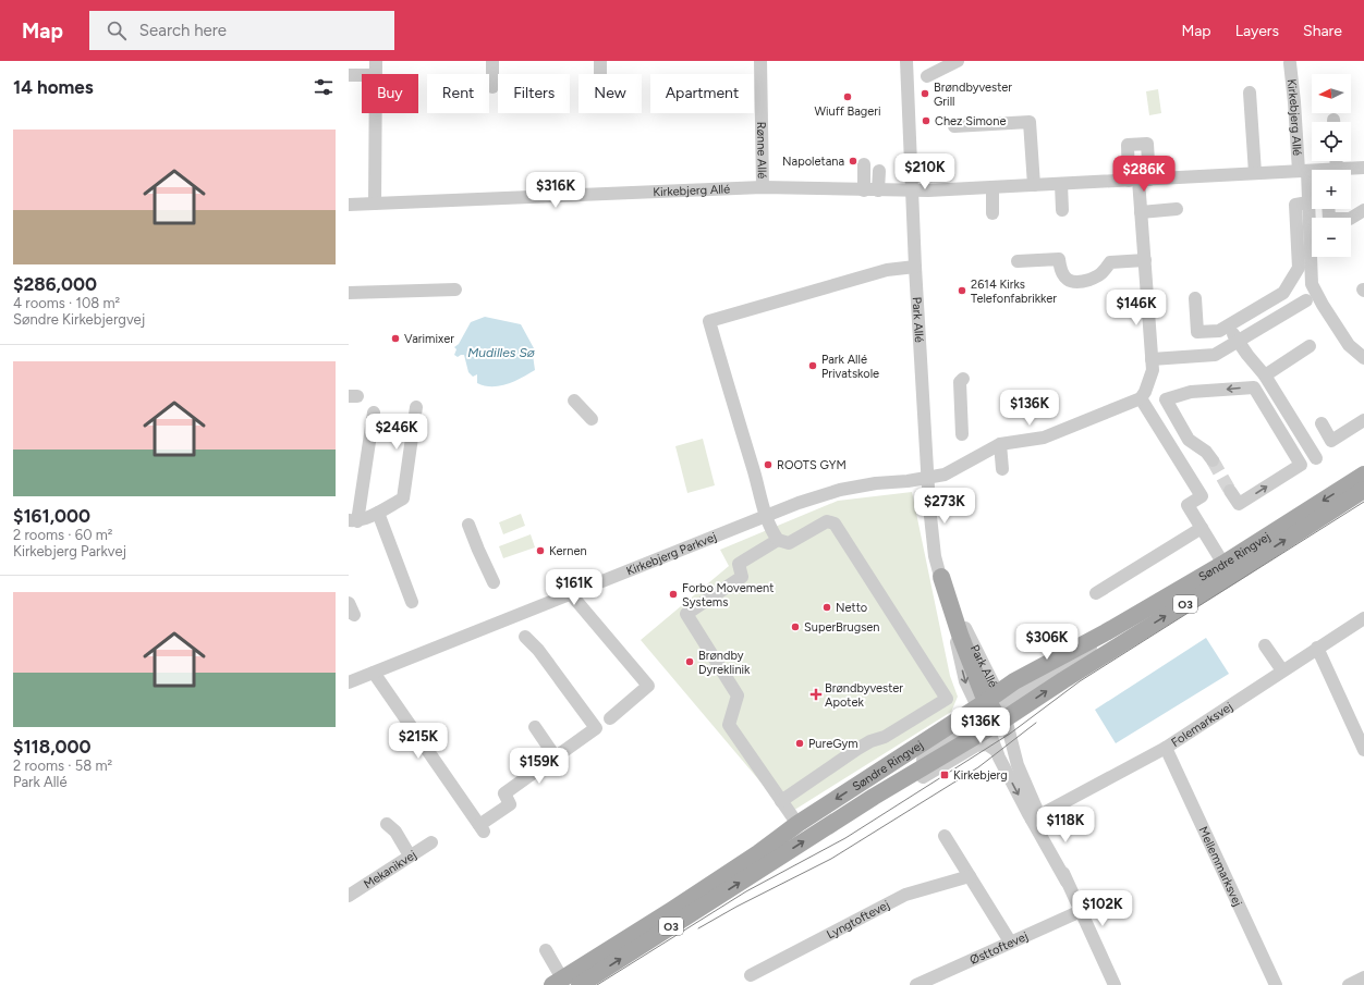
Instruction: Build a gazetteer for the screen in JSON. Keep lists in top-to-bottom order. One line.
{"streets":{"main road":["Søndre Ringvej","O3"],"street":["Kirkebjerg Allé","Rønne Allé","Park Allé","Kirkebjerg Parkvej","Folemarksvej","Mellemmarksvej","Mekanikvej","Lyngtoftevej","Østtoftevej"]},"crossings":[["Kirkebjerg Allé","Rønne Allé"],["Kirkebjerg Allé","Park Allé"],["Park Allé","Kirkebjerg Parkvej"],["Folemarksvej","Mellemmarksvej"]],"water":["Mudilles Sø"],"places":{"other":["Brøndbyvester Grill","Wiuff Bageri","Chez Simone","Napoletana","2614 Kirks Telefonfabrikker","Varimixer","Park Allé Privatskole","ROOTS GYM","Kernen","Forbo Movement Systems","Netto","SuperBrugsen","Brøndby Dyreklinik","PureGym"],"health":["Brøndbyvester Apotek"],"transit":["Kirkebjerg"]},"north":"left","page":{"header":"Map","search":"Search here","nav":["Map","Layers","Share"],"heading":"14 homes","map_buttons":["+","−"],"chip":["Buy","Rent","Filters","New","Apartment"],"list":[{"name":"$286,000","note":"4 rooms · 108 m² · Søndre Kirkebjergvej"},{"name":"$161,000","note":"2 rooms · 60 m² · Kirkebjerg Parkvej"},{"name":"$118,000","note":"2 rooms · 58 m² · Park Allé"}],"price":["$210K","$286K","$316K","$146K","$136K","$246K","$273K","$161K","$306K","$136K","$215K","$159K","$118K","$102K"]}}
